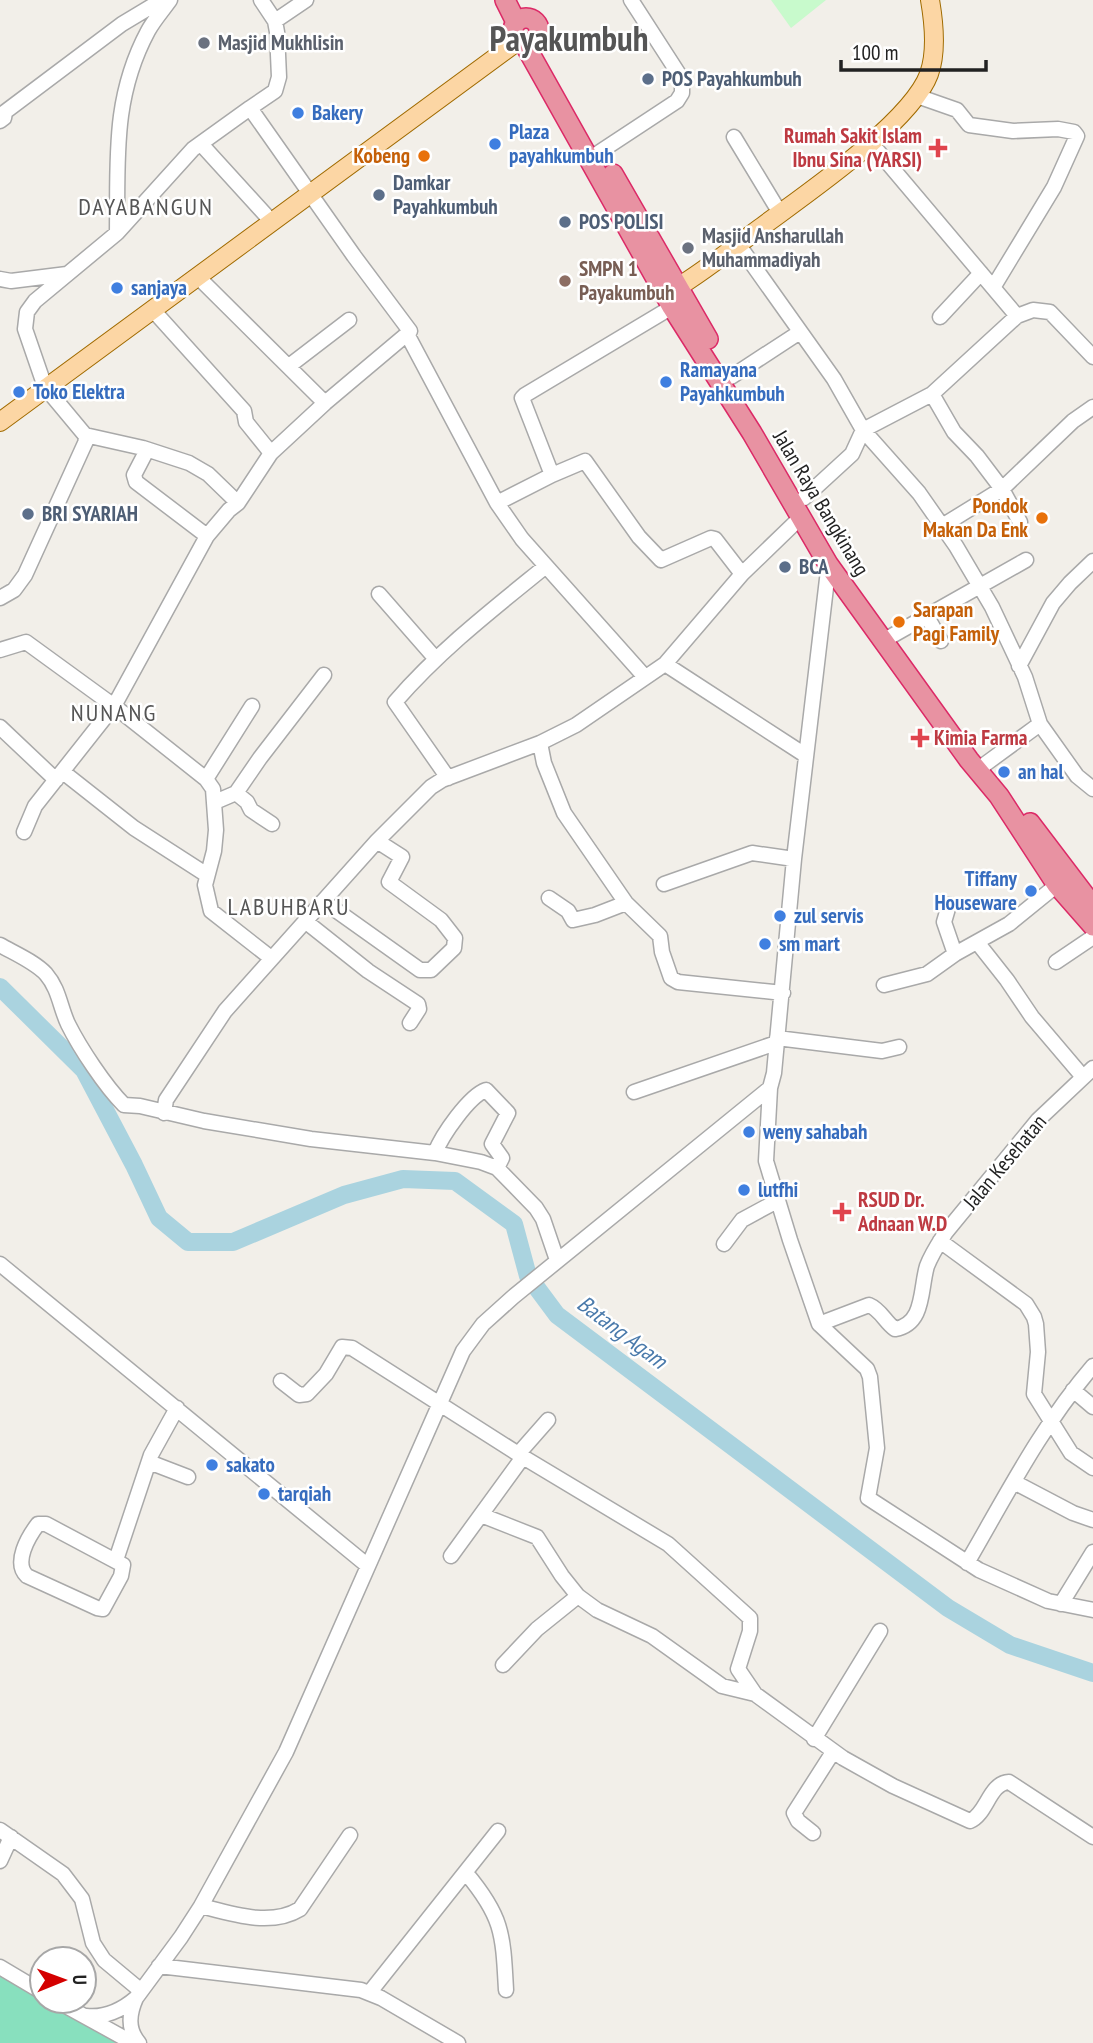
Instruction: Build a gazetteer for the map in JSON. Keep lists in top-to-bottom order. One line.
{"streets":{"highway":["Jalan Raya Bangkinang"],"street":["Jalan Kesehatan"]},"districts":["Payakumbuh","DAYABANGUN","NUNANG","LABUHBARU"],"water":["Batang Agam"],"places":{"other":["Masjid Mukhlisin","POS Payahkumbuh","Bakery","Plaza payahkumbuh","Kobeng","Damkar Payahkumbuh","POS POLISI","Masjid Ansharullah Muhammadiyah","SMPN 1 Payakumbuh","sanjaya","Ramayana Payahkumbuh","Toko Elektra","BRI SYARIAH","Pondok Makan Da Enk","BCA","Sarapan Pagi Family","an hal","Tiffany Houseware","zul servis","sm mart","weny sahabah","lutfhi","sakato","tarqiah"],"health":["Rumah Sakit Islam Ibnu Sina (YARSI)","Kimia Farma","RSUD Dr. Adnaan W.D"]},"scale_bar":"100 m","north":"right"}
